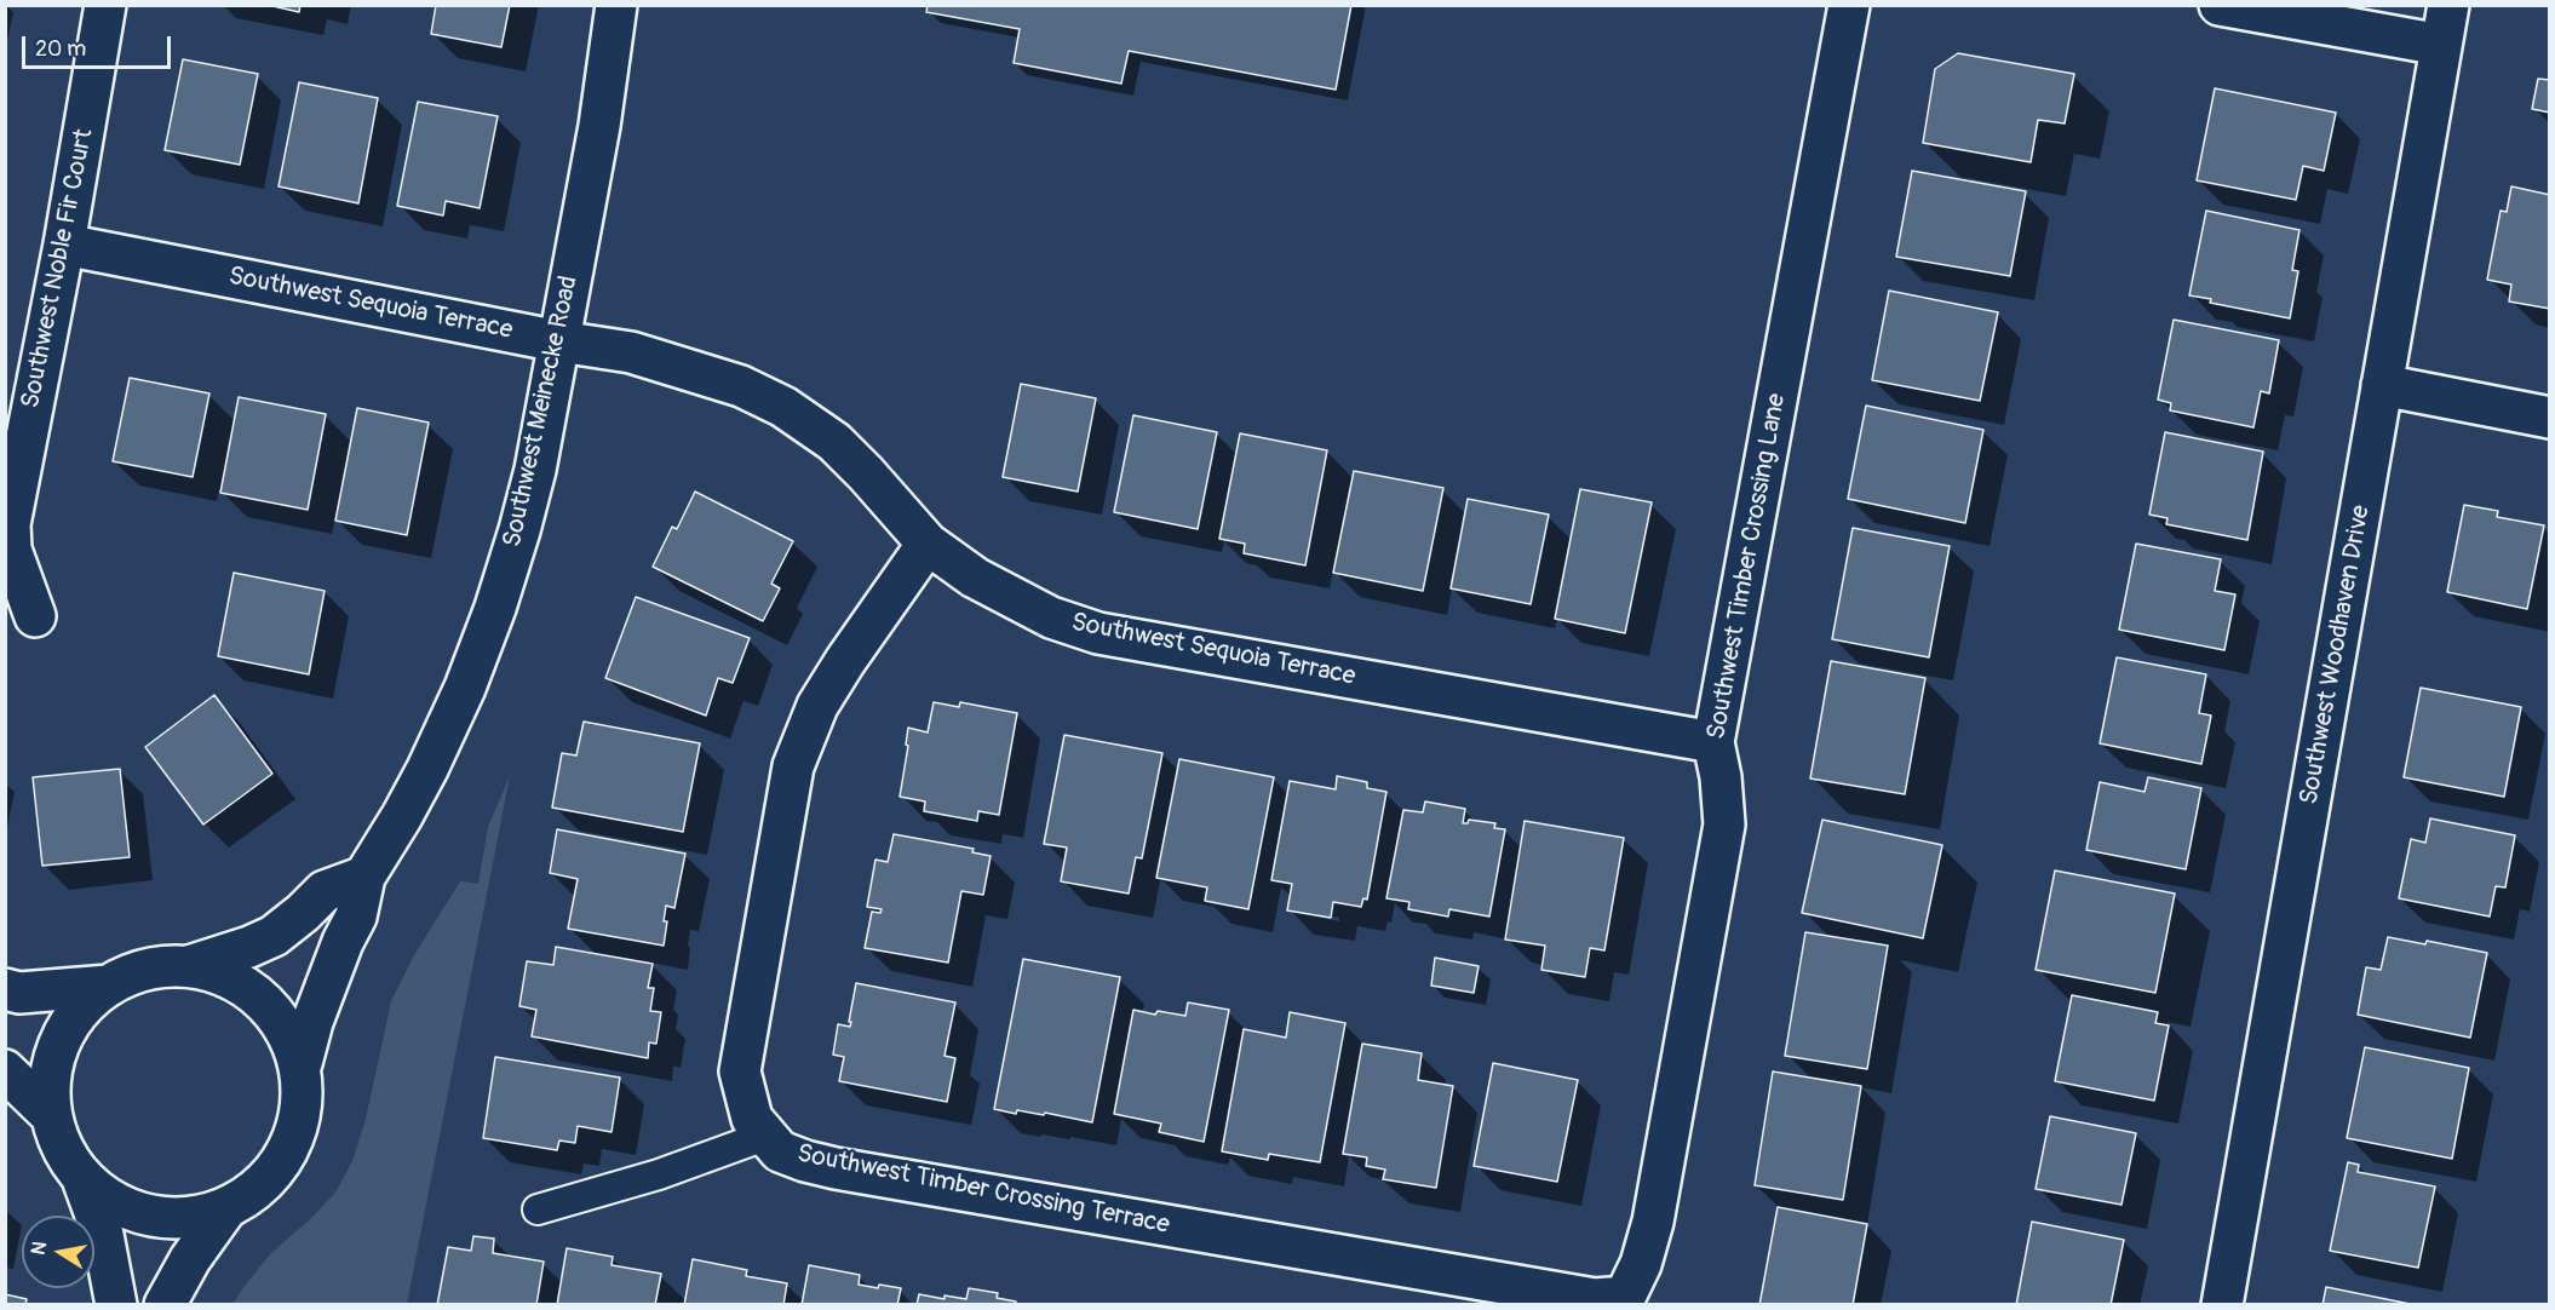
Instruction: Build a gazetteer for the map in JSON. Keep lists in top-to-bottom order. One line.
{"streets":{"street":["Southwest Noble Fir Court","Southwest Sequoia Terrace","Southwest Meinecke Road","Southwest Timber Crossing Lane","Southwest Woodhaven Drive","Southwest Timber Crossing Terrace"]},"crossings":[["Southwest Noble Fir Court","Southwest Sequoia Terrace"],["Southwest Sequoia Terrace","Southwest Meinecke Road"],["Southwest Sequoia Terrace","Southwest Timber Crossing Lane"],["Southwest Sequoia Terrace","Southwest Timber Crossing Terrace"],["Southwest Timber Crossing Lane","Southwest Timber Crossing Terrace"]],"scale_bar":"20 m","north":"left"}
